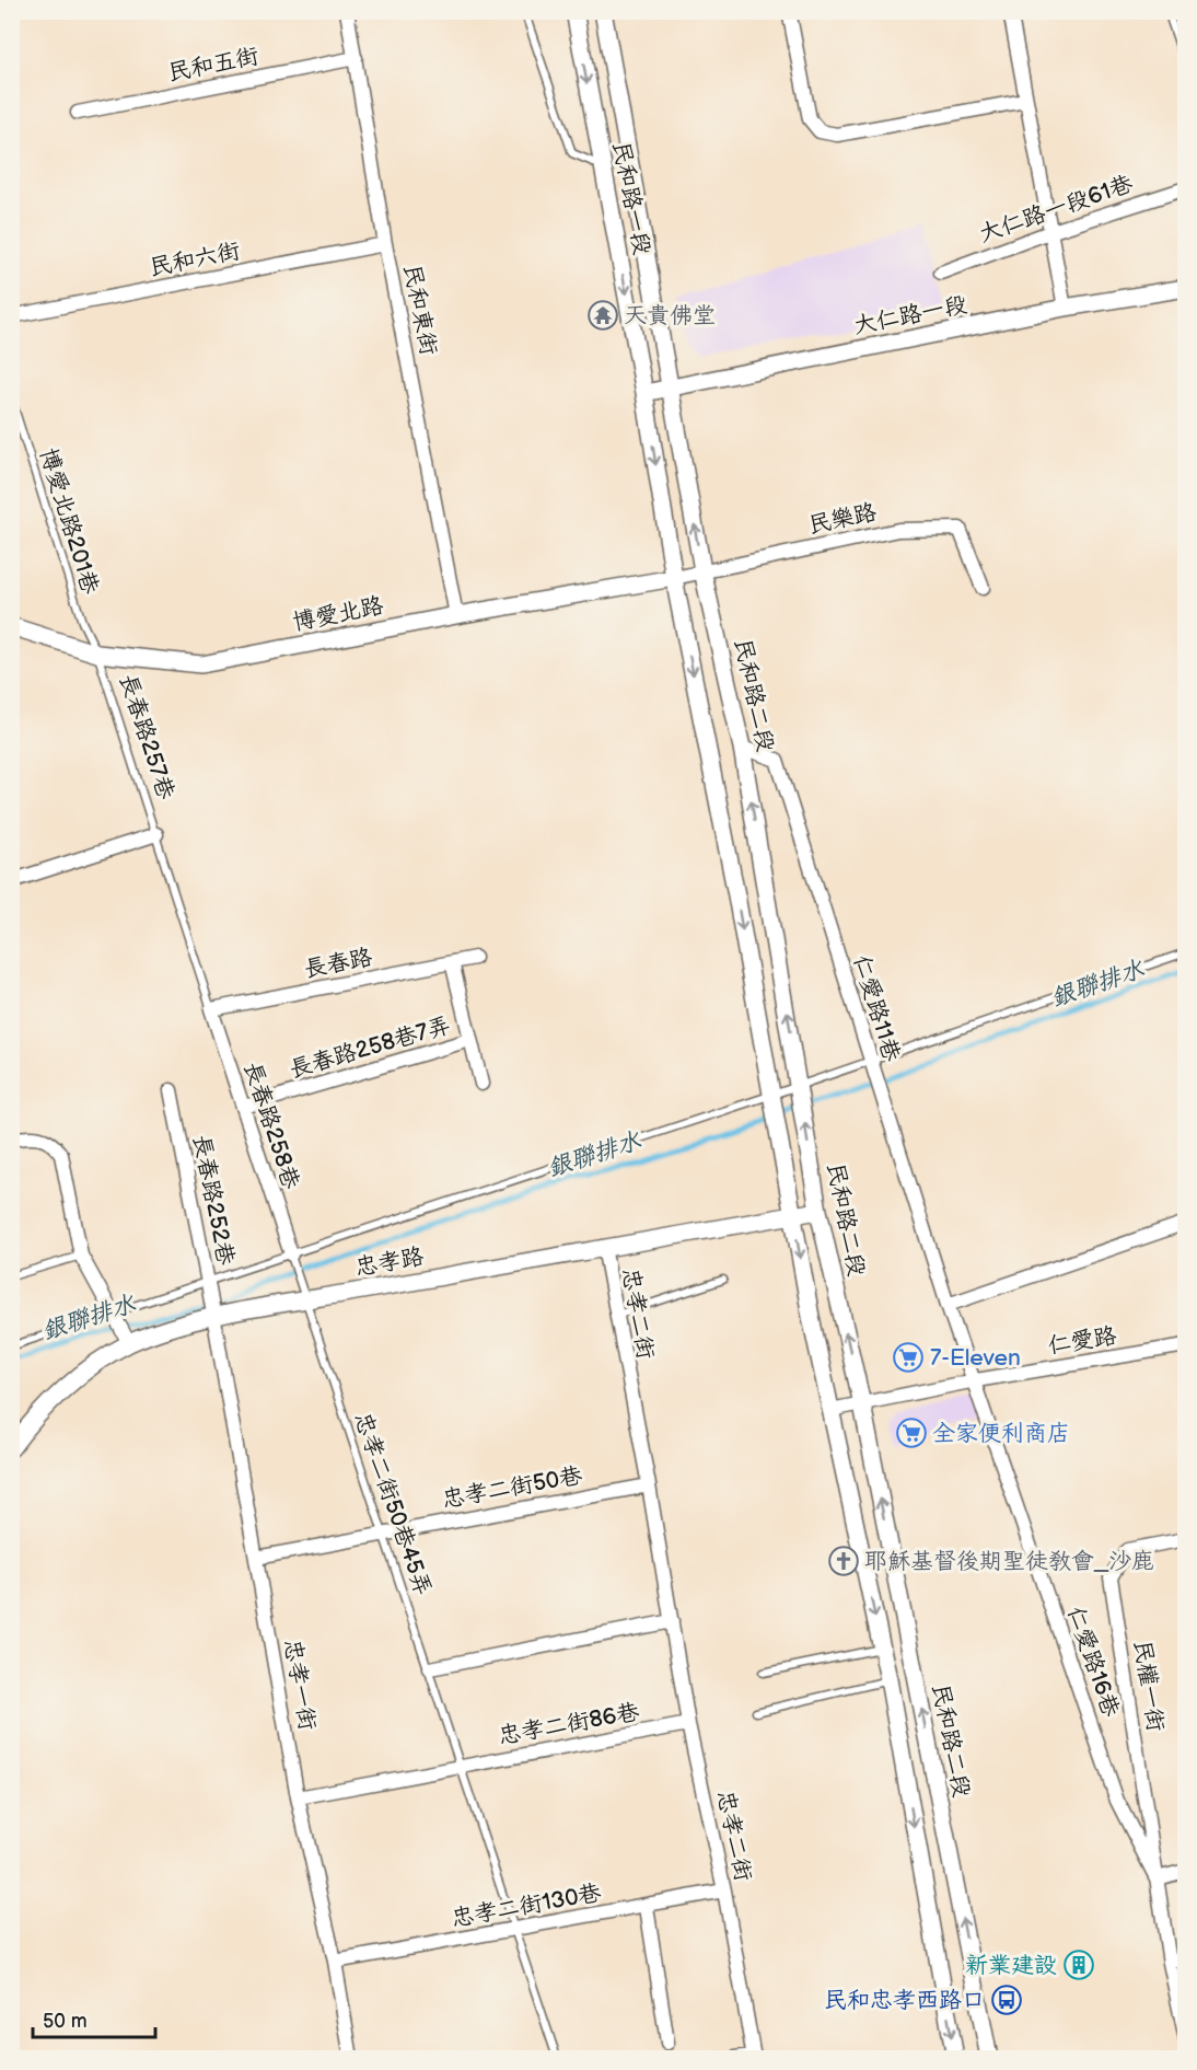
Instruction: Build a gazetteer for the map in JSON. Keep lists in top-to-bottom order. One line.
{"streets":{"street":["民和五街","民和路一段","大仁路一段61巷","民和六街","民和東街","大仁路一段","民樂路","博愛北路","民和路二段","長春路257巷","長春路","仁愛路11巷","長春路258巷7弄","長春路258巷","長春路252巷","忠孝路","忠孝二街","仁愛路","忠孝二街50巷","仁愛路16巷","忠孝一街","民權一街","忠孝二街86巷","忠孝二街130巷"],"lane":["博愛北路201巷","忠孝二街50巷45弄"]},"crossings":[["民和五街","民和東街"],["民和路一段","大仁路一段"],["民和路一段","民和路二段"],["民和六街","民和東街"],["民和東街","博愛北路"],["大仁路一段","民和路二段"],["民樂路","博愛北路"],["民樂路","民和路二段"],["博愛北路201巷","博愛北路"],["博愛北路201巷","長春路257巷"],["博愛北路","長春路257巷"],["民和路二段","仁愛路11巷"],["民和路二段","忠孝路"],["民和路二段","仁愛路"],["長春路257巷","長春路"],["長春路257巷","長春路258巷"],["長春路","長春路258巷"],["仁愛路11巷","仁愛路"],["仁愛路11巷","仁愛路16巷"],["長春路258巷7弄","長春路258巷"],["長春路258巷","忠孝二街50巷45弄"],["長春路252巷","忠孝路"],["長春路252巷","忠孝一街"],["忠孝路","忠孝二街"],["忠孝路","忠孝二街50巷45弄"],["忠孝路","忠孝一街"],["忠孝二街","忠孝二街50巷"],["忠孝二街","忠孝二街86巷"],["忠孝二街","忠孝二街130巷"],["仁愛路","仁愛路16巷"],["忠孝二街50巷","忠孝二街50巷45弄"],["忠孝二街50巷","忠孝一街"],["忠孝二街50巷45弄","忠孝二街86巷"],["忠孝二街50巷45弄","忠孝二街130巷"],["仁愛路16巷","民權一街"],["忠孝一街","忠孝二街86巷"],["忠孝一街","忠孝二街130巷"]],"water":["銀聯排水"],"places":{"temple":["天貴佛堂"],"supermarket":["7-Eleven","全家便利商店"],"church":["耶穌基督後期聖徒教會_沙鹿"],"building":["新業建設"],"bus stop":["民和忠孝西路口"]},"scale_bar":"50 m"}
